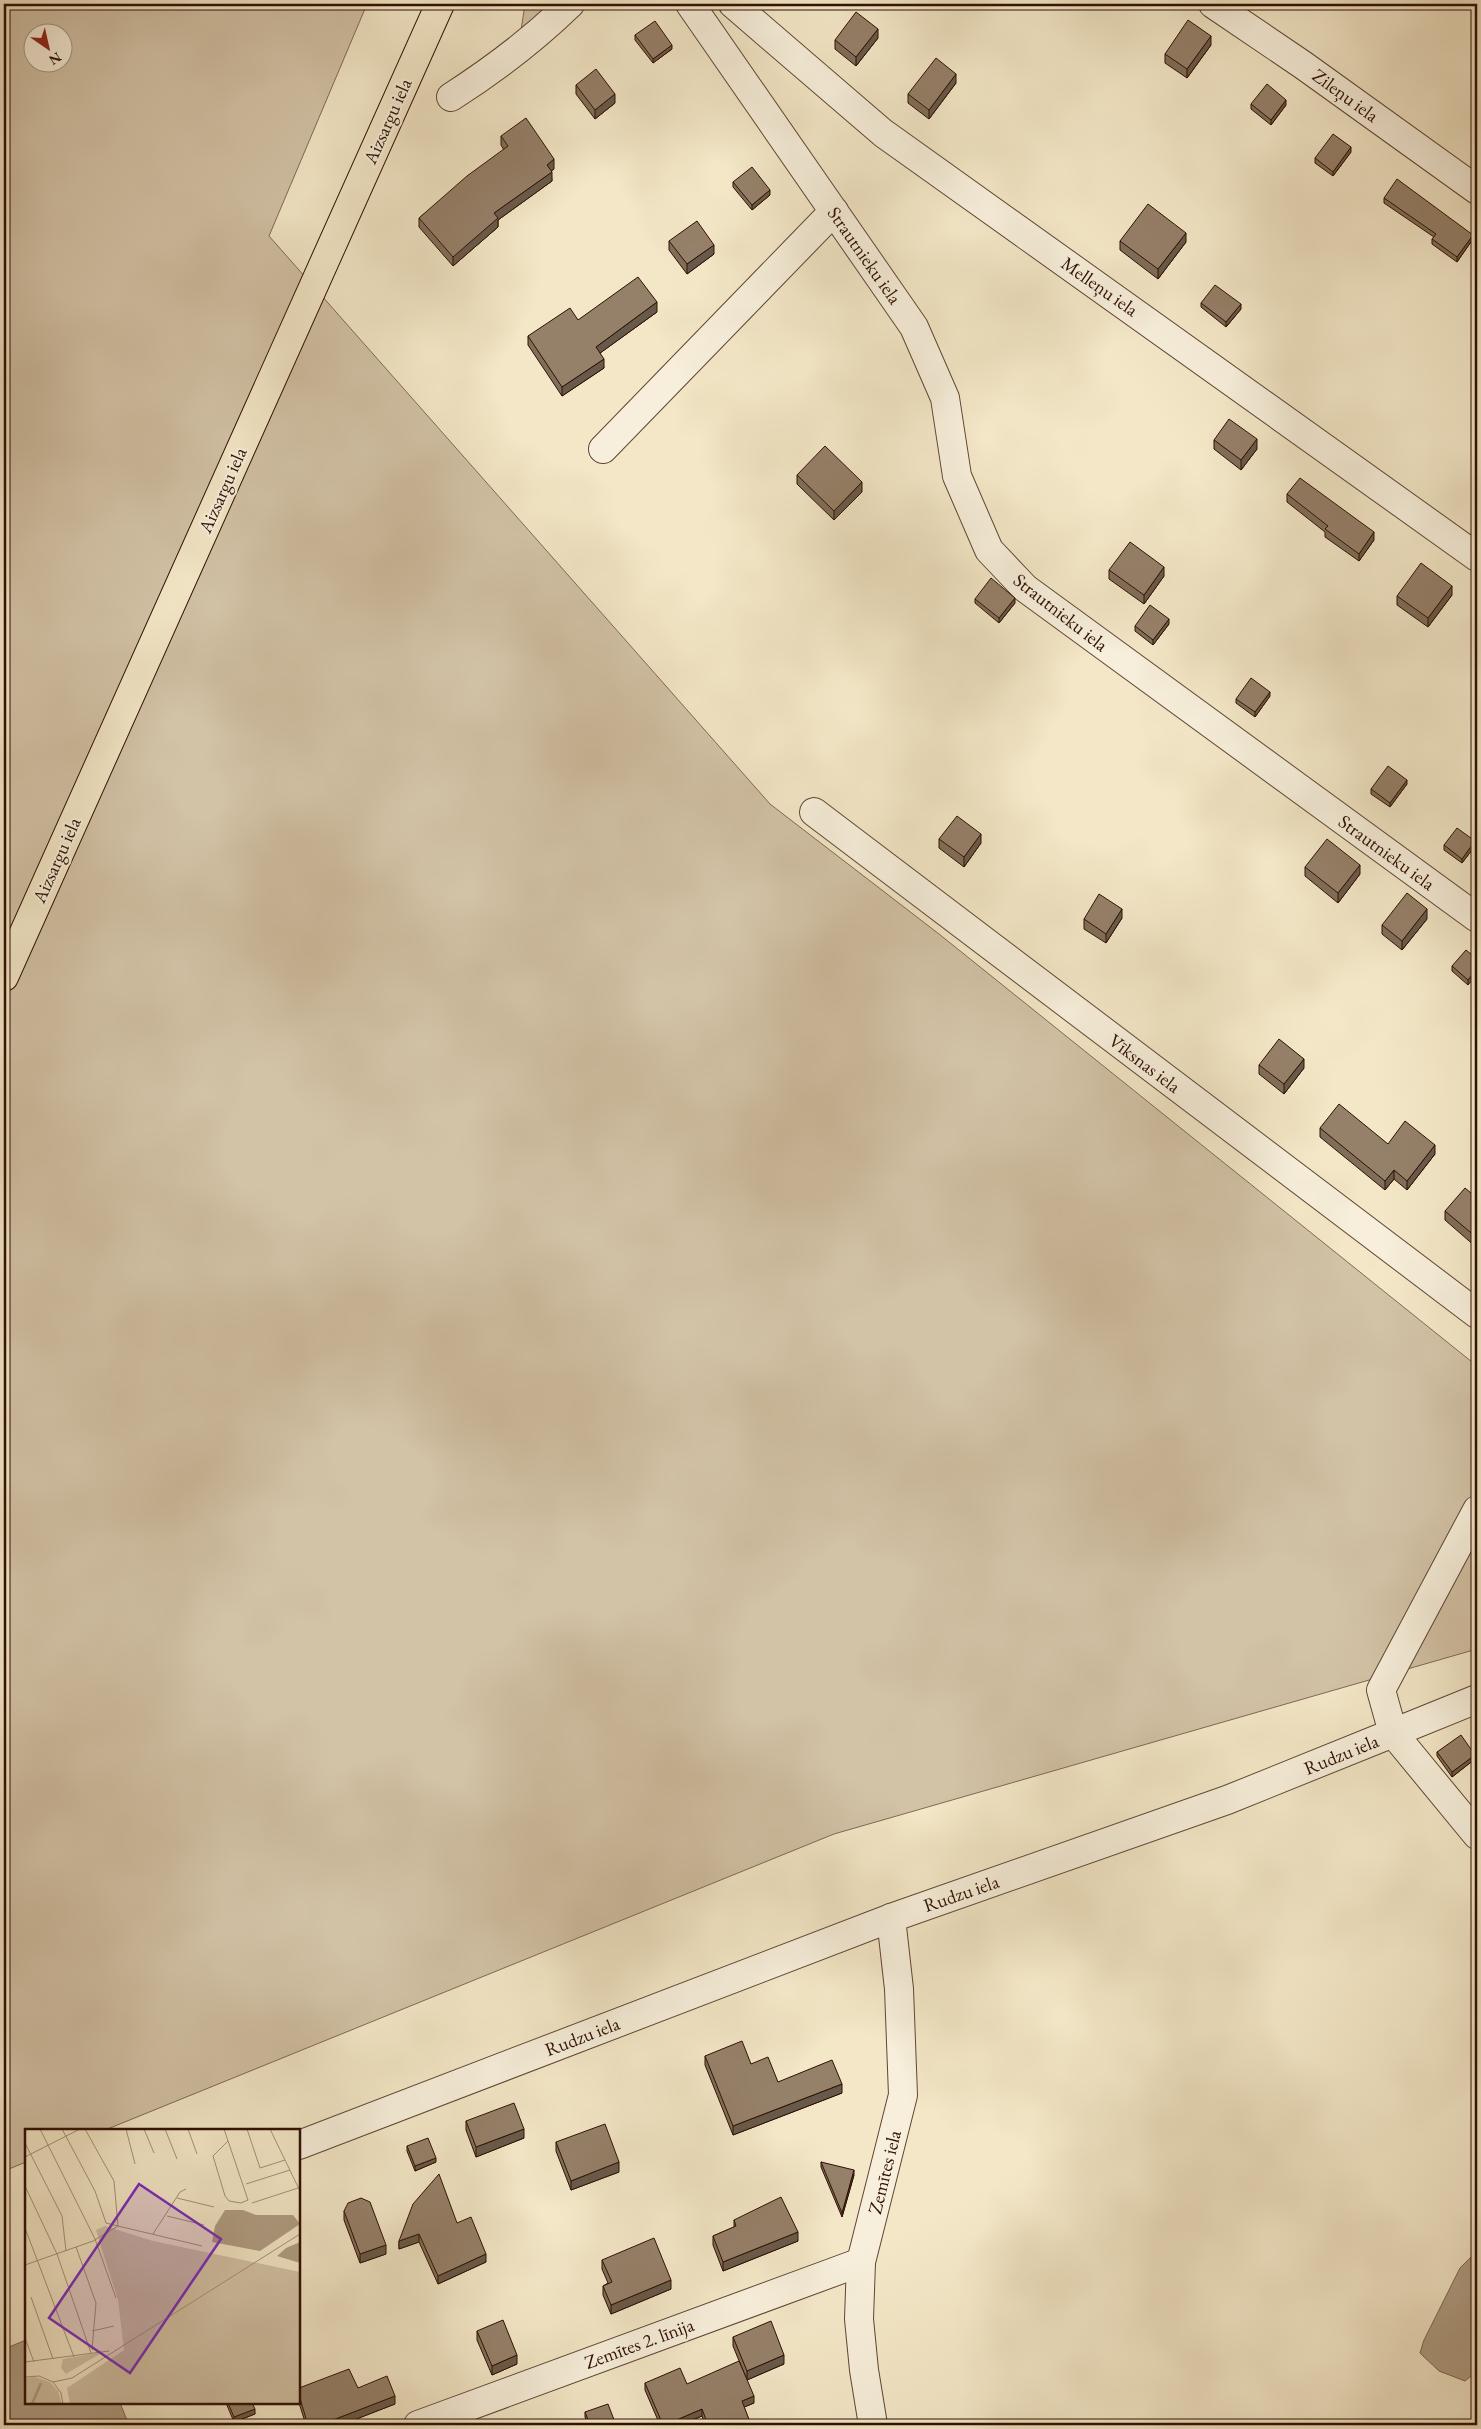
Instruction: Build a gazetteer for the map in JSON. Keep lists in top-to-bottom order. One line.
{"streets":{"highway":["Aizsargu iela"],"street":["Zileņu iela","Strautnieku iela","Melleņu iela","Vīksnas iela","Rudzu iela","Zemītes iela","Zemītes 2. līnija"]},"crossings":[["Rudzu iela","Zemītes iela"],["Zemītes iela","Zemītes 2. līnija"]],"north":"bottom right"}
